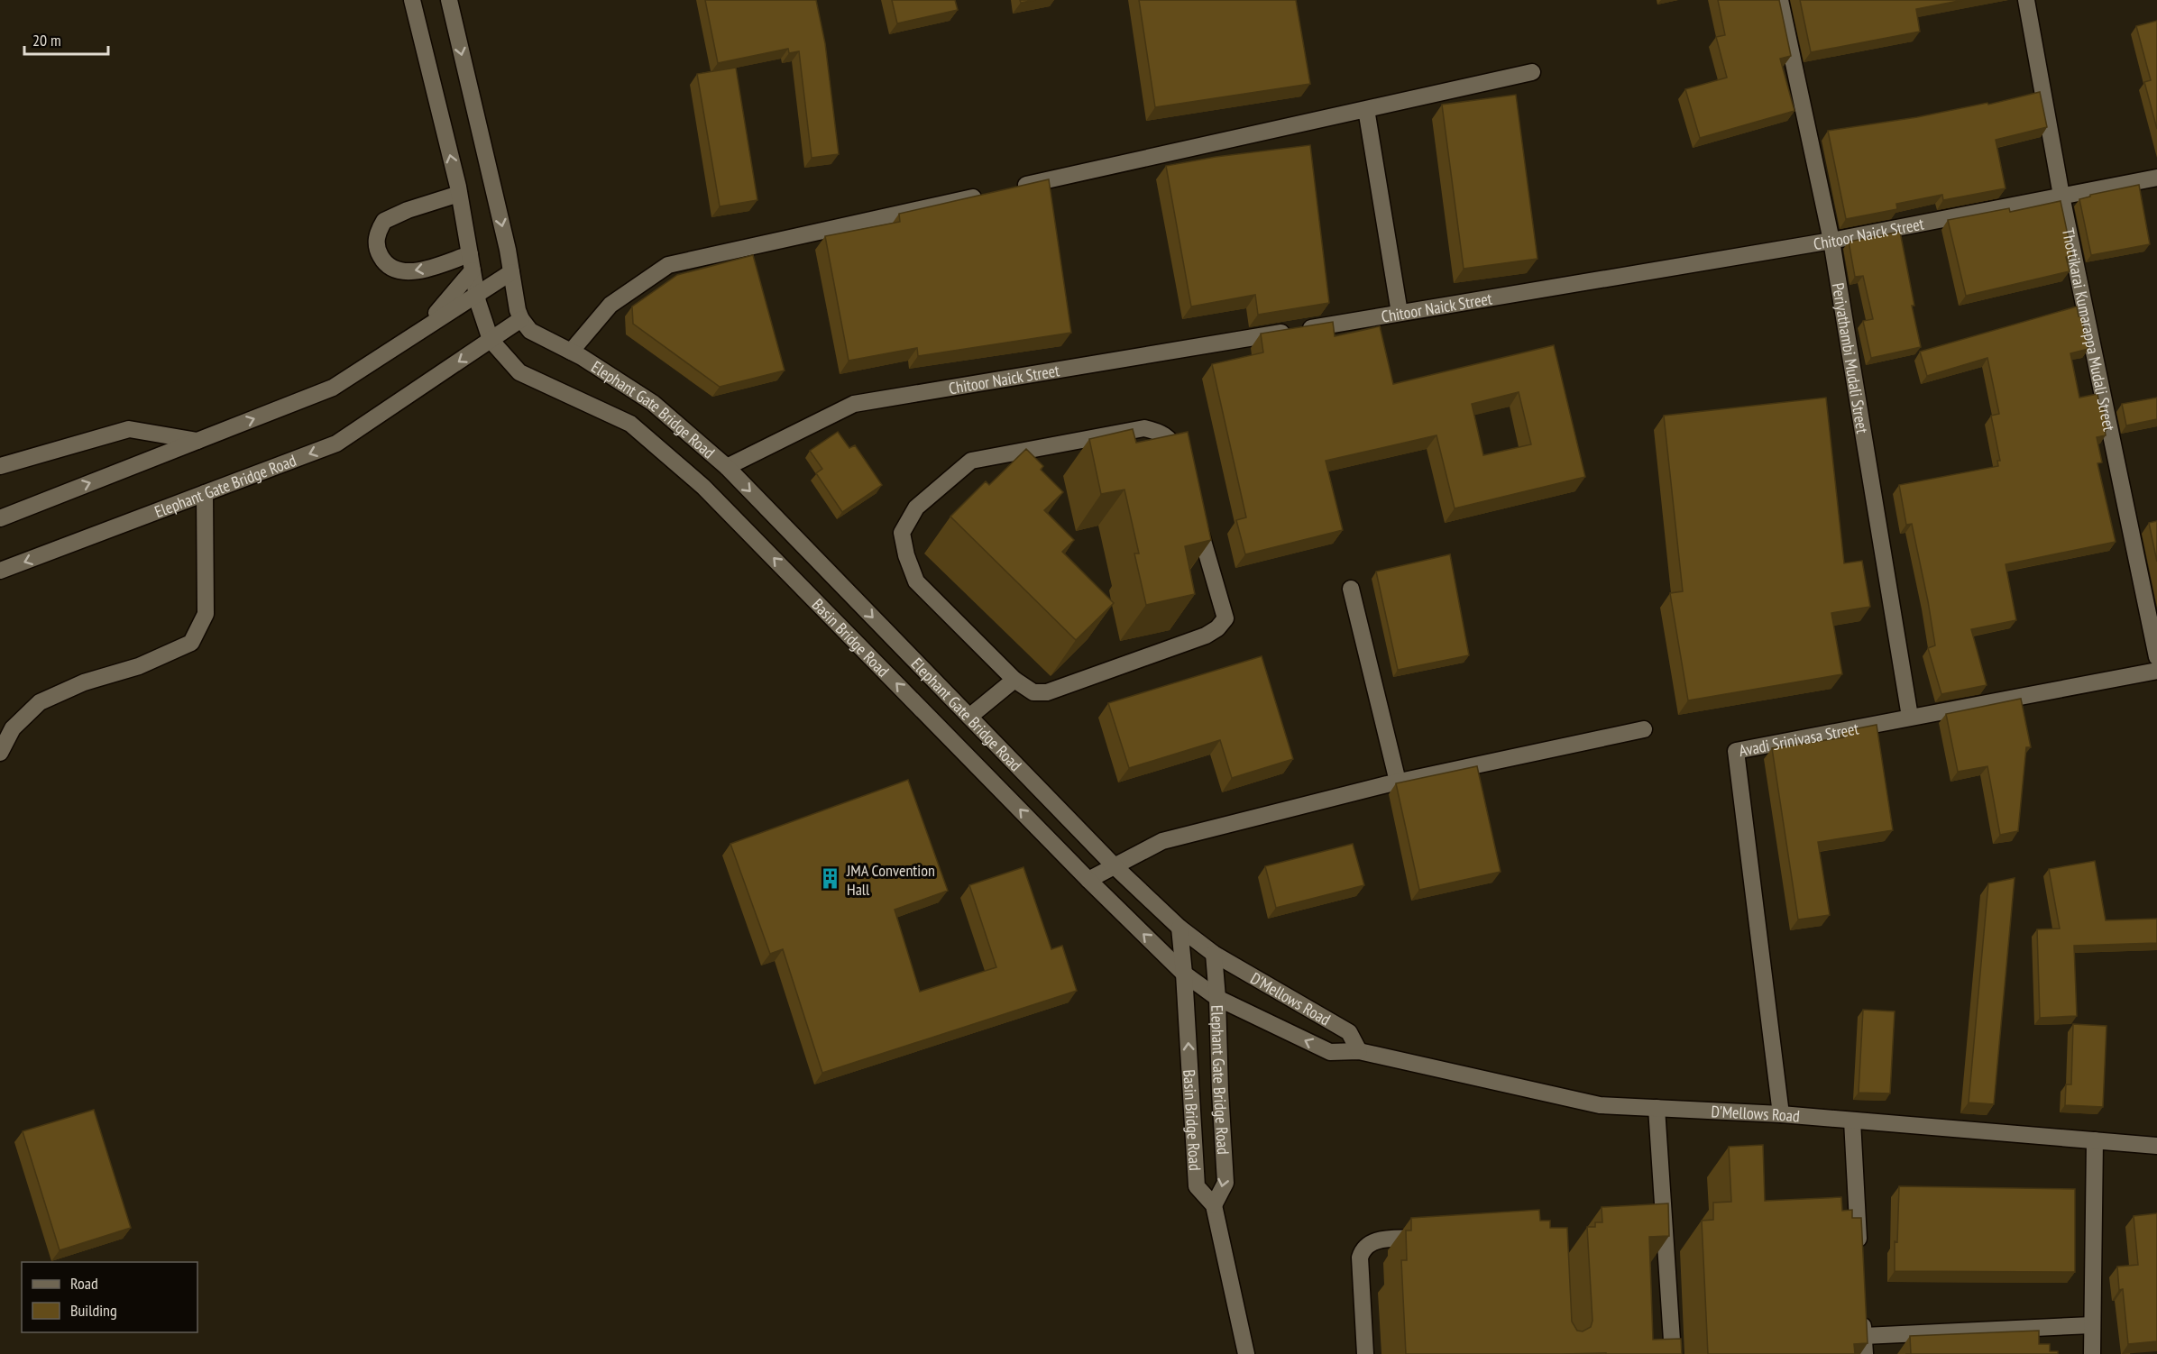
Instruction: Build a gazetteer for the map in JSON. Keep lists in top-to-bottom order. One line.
{"streets":{"street":["Chitoor Naick Street","Thottikarai Kumarappa Mudali Street","Periyathambi Mudali Street","Elephant Gate Bridge Road","Basin Bridge Road","Avadi Srinivasa Street","D'Mellows Road"]},"crossings":[["Chitoor Naick Street","Thottikarai Kumarappa Mudali Street"],["Chitoor Naick Street","Periyathambi Mudali Street"],["Chitoor Naick Street","Elephant Gate Bridge Road"],["Periyathambi Mudali Street","Avadi Srinivasa Street"],["Elephant Gate Bridge Road","Basin Bridge Road"],["Elephant Gate Bridge Road","D'Mellows Road"],["Basin Bridge Road","D'Mellows Road"],["Avadi Srinivasa Street","D'Mellows Road"]],"one_way":["Basin Bridge Road"],"places":{"building":["JMA Convention Hall"]},"legend":["Road","Building"],"scale_bar":"20 m"}
